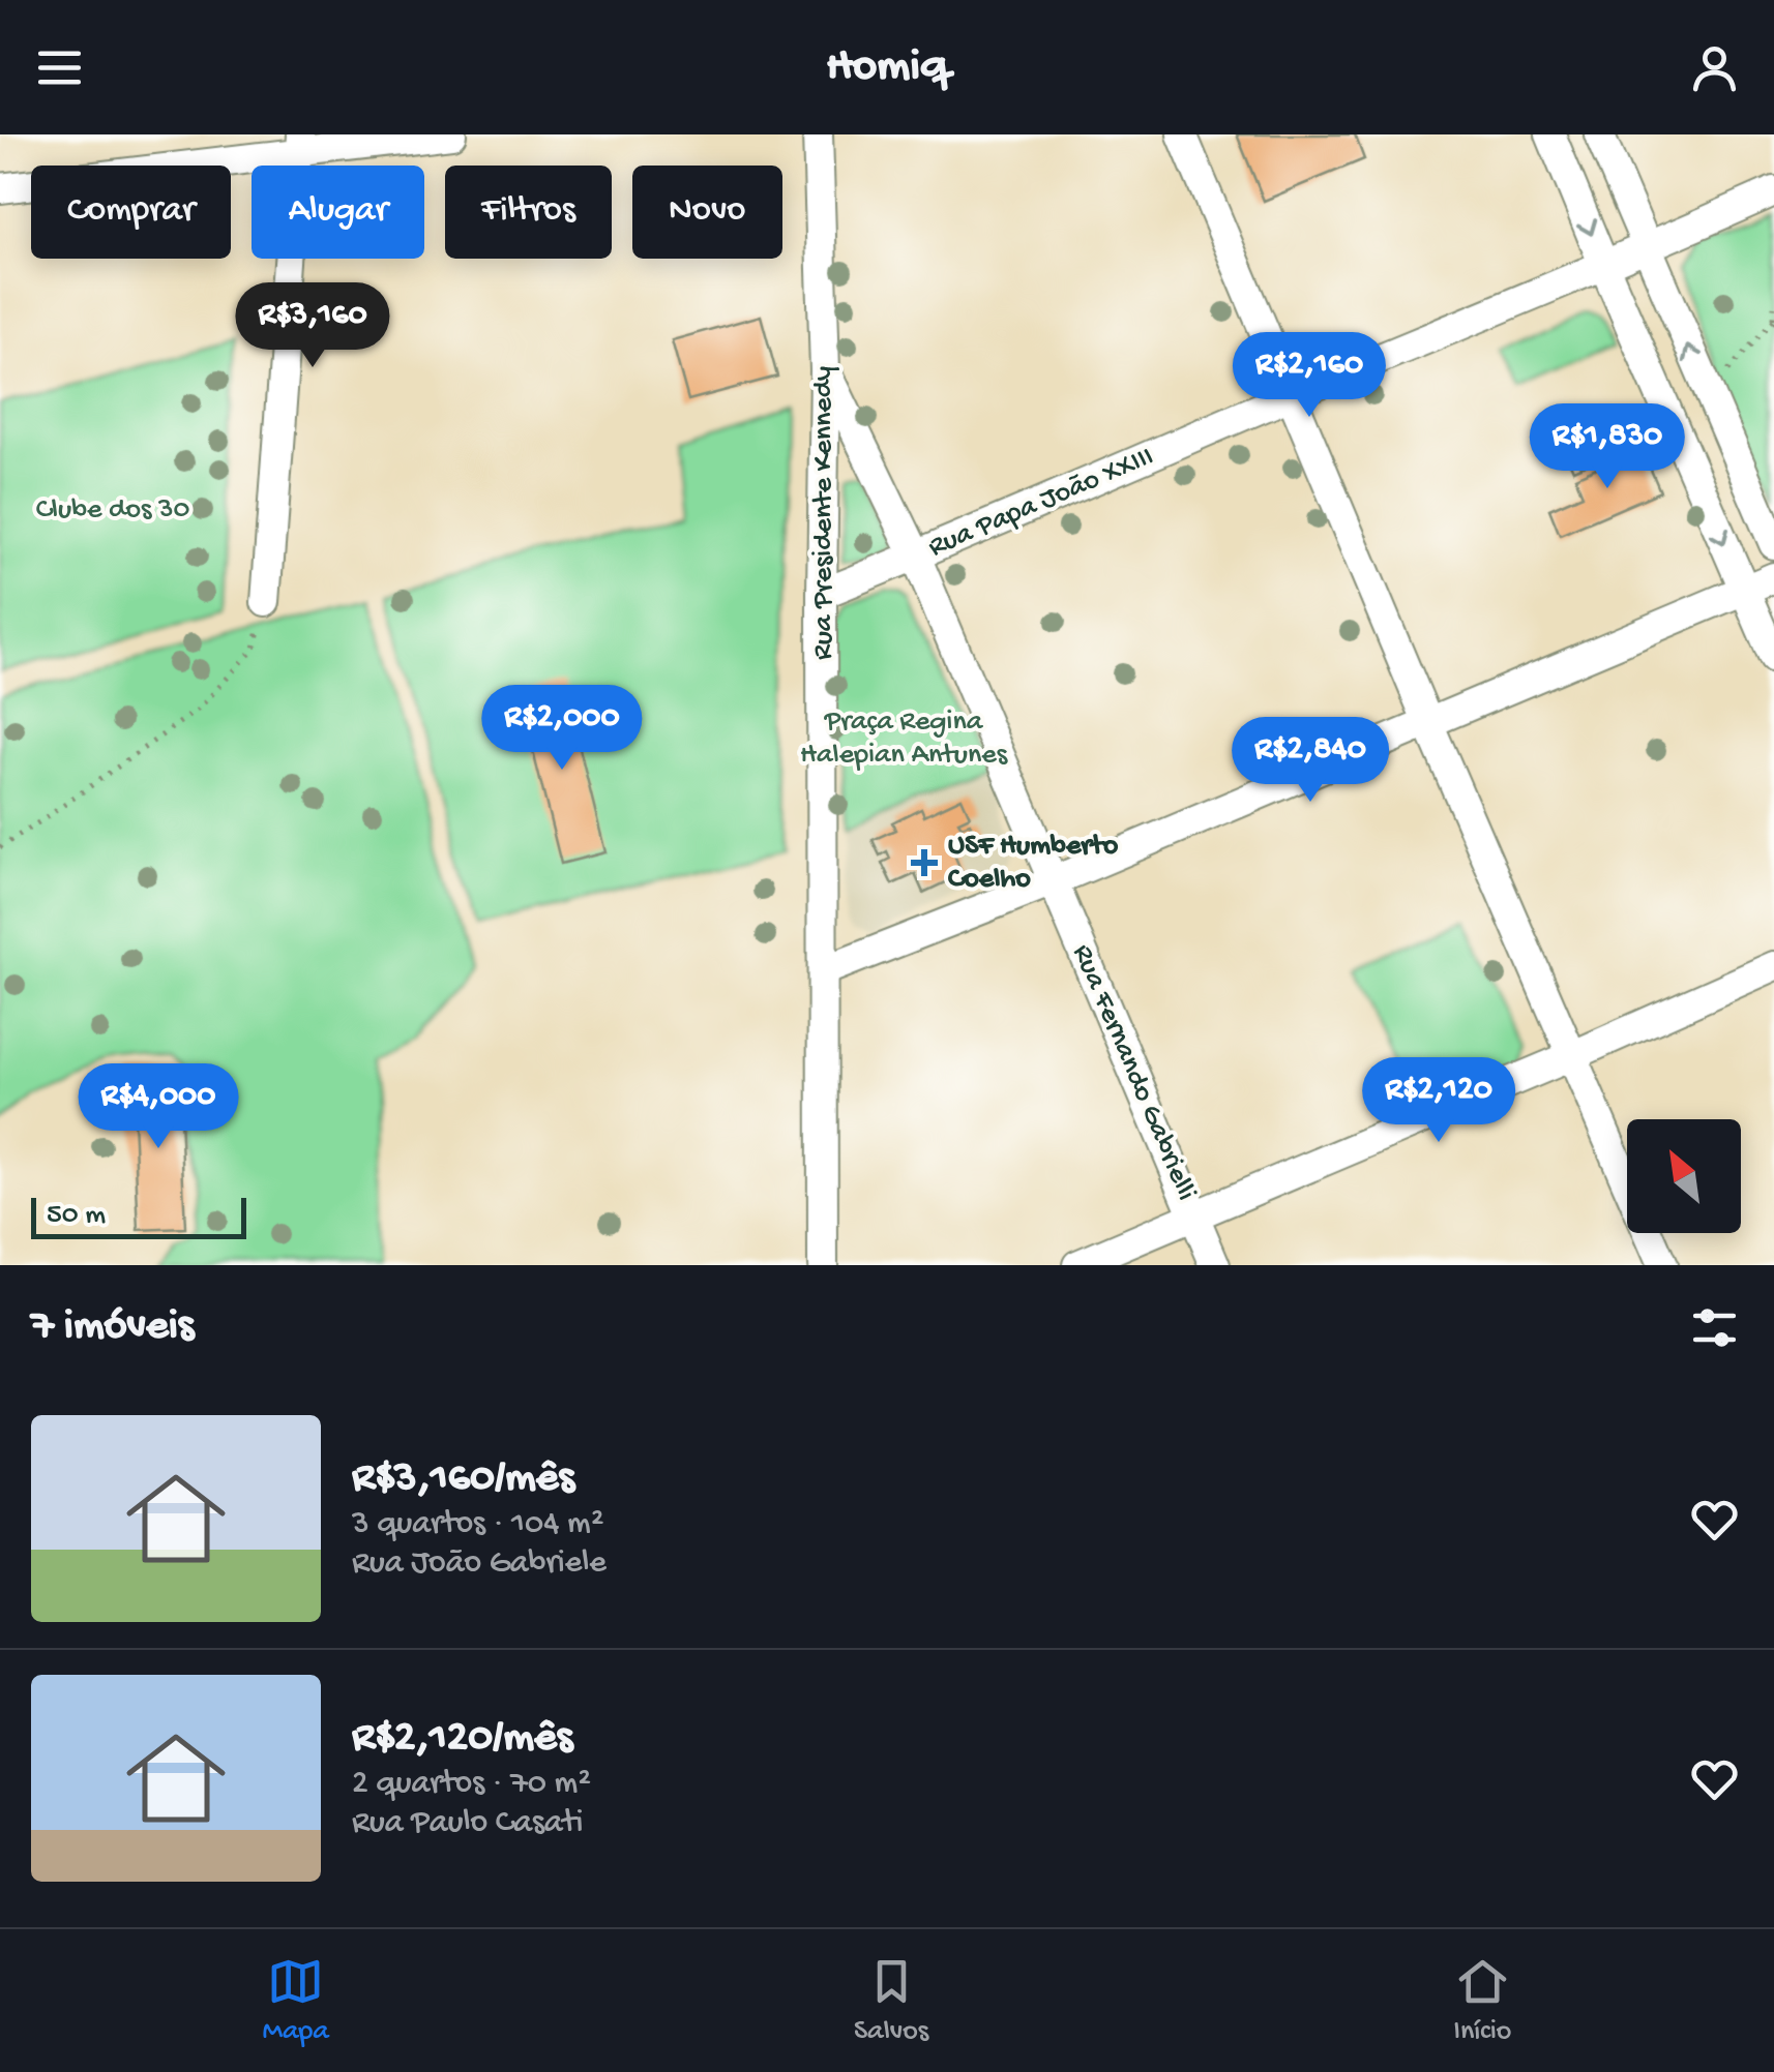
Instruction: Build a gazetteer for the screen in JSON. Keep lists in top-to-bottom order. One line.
{"streets":{"street":["Rua Papa João XXIII","Rua Presidente Kennedy","Rua Fernando Gabrielli"]},"crossings":[["Rua Papa João XXIII","Rua Presidente Kennedy"],["Rua Papa João XXIII","Rua Fernando Gabrielli"],["Rua Presidente Kennedy","Rua Fernando Gabrielli"]],"parks":["Clube dos 30","Praça Regina Halepian Antunes"],"places":{"health":["USF Humberto Coelho"]},"scale_bar":"50 m","north":"top left","page":{"header":"Homiq","chip":["Comprar","Alugar","Filtros","Novo"],"price":["R$3,160","R$2,160","R$1,830","R$2,000","R$2,840","R$2,120","R$4,000"],"scale":"50 m","heading":"7 imóveis","list":[{"name":"R$3,160/mês","note":"3 quartos · 104 m² · Rua João Gabriele"},{"name":"R$2,120/mês","note":"2 quartos · 70 m² · Rua Paulo Casati"}],"tabs":["Mapa","Salvos","Início"]}}
